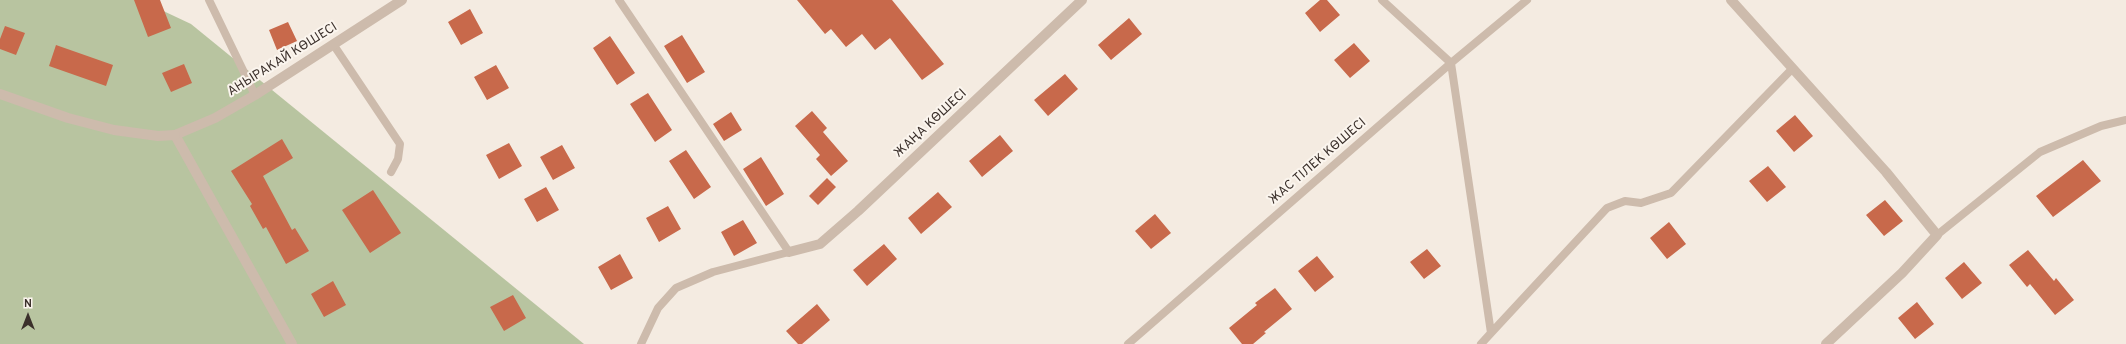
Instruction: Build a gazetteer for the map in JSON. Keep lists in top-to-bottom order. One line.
{"streets":{"street":["АНЫРАКАЙ КӨШЕСІ","ЖАҢА КӨШЕСІ"],"lane":["ЖАС ТІЛЕК КӨШЕСІ"]},"north":"top"}
